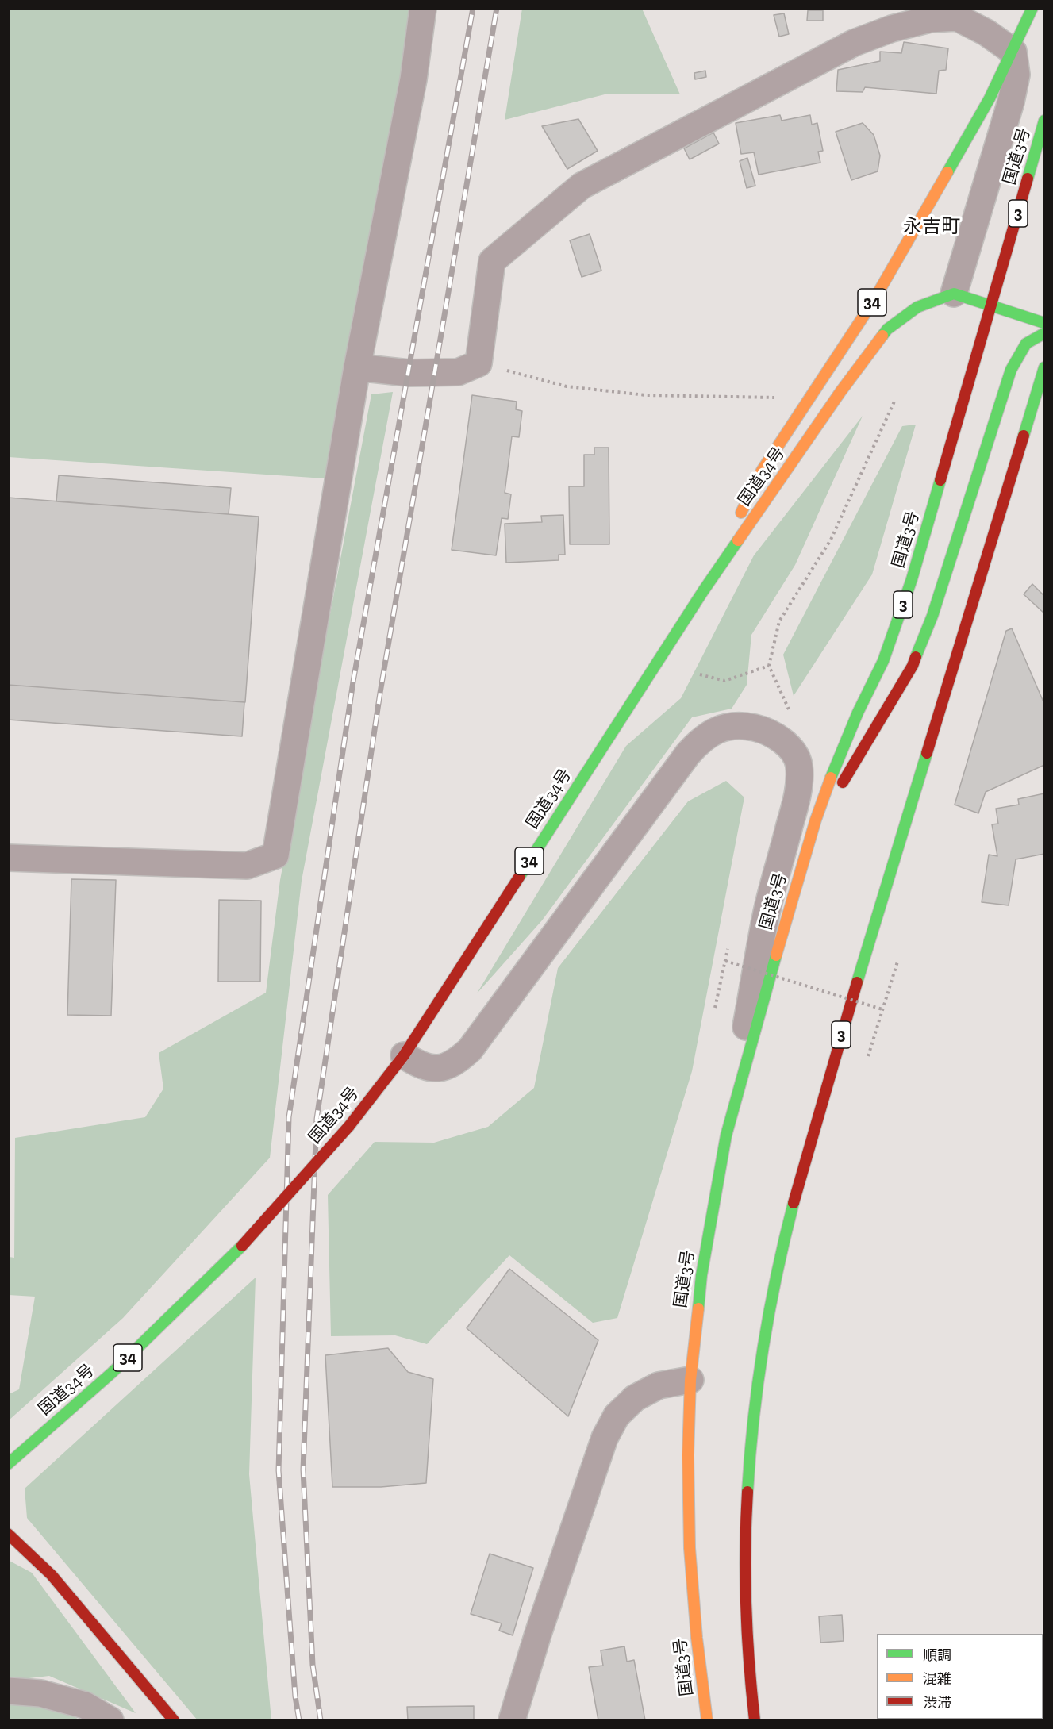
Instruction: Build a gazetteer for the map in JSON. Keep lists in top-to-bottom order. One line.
{"streets":{"highway":["国道3号","3","34","国道34号"]},"crossings":[["34","国道34号"]],"districts":["永吉町"],"legend":["順調","混雑","渋滞"]}
